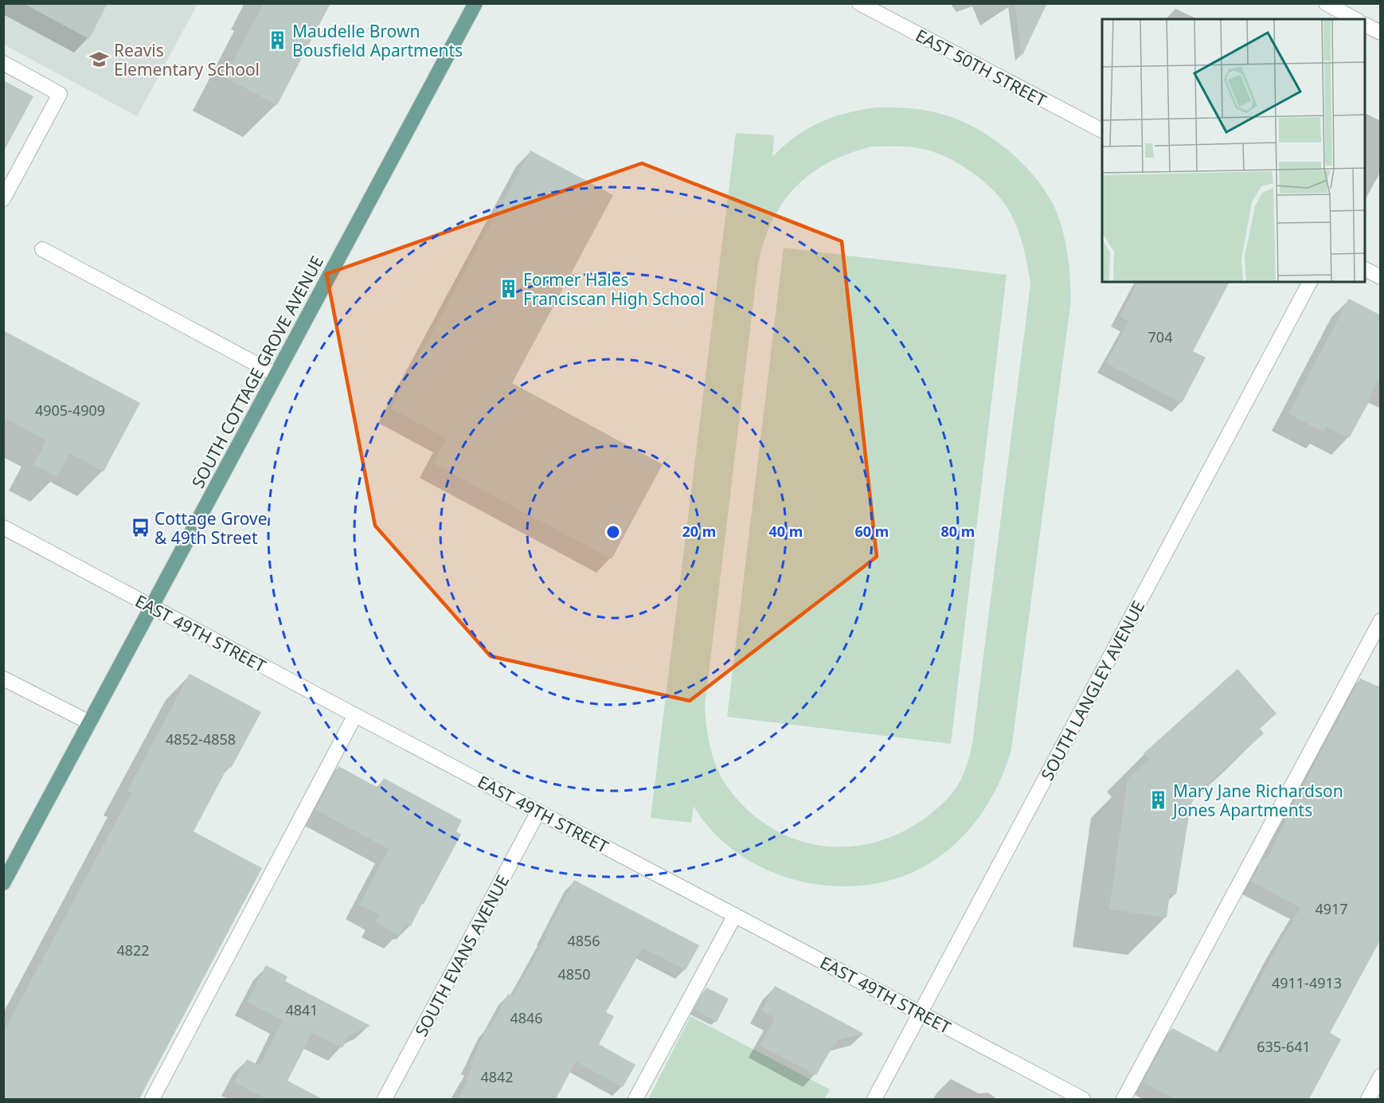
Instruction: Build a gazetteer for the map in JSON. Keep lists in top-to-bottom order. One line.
{"streets":{"main road":["SOUTH COTTAGE GROVE AVENUE"],"street":["EAST 50TH STREET","EAST 49TH STREET","SOUTH LANGLEY AVENUE","SOUTH EVANS AVENUE"]},"crossings":[["SOUTH COTTAGE GROVE AVENUE","EAST 49TH STREET"],["EAST 49TH STREET","SOUTH LANGLEY AVENUE"],["EAST 49TH STREET","SOUTH EVANS AVENUE"]],"places":{"building":["Maudelle Brown Bousfield Apartments","Former Hales Franciscan High School","Mary Jane Richardson Jones Apartments"],"school or university":["Reavis Elementary School"],"bus stop":["Cottage Grove & 49th Street"]},"house_numbers":["704","4905-4909","4852-4858","4917","4856","4822","4850","4911-4913","4841","4846","635-641","4842"],"rings":["20 m","40 m","60 m","80 m"]}
